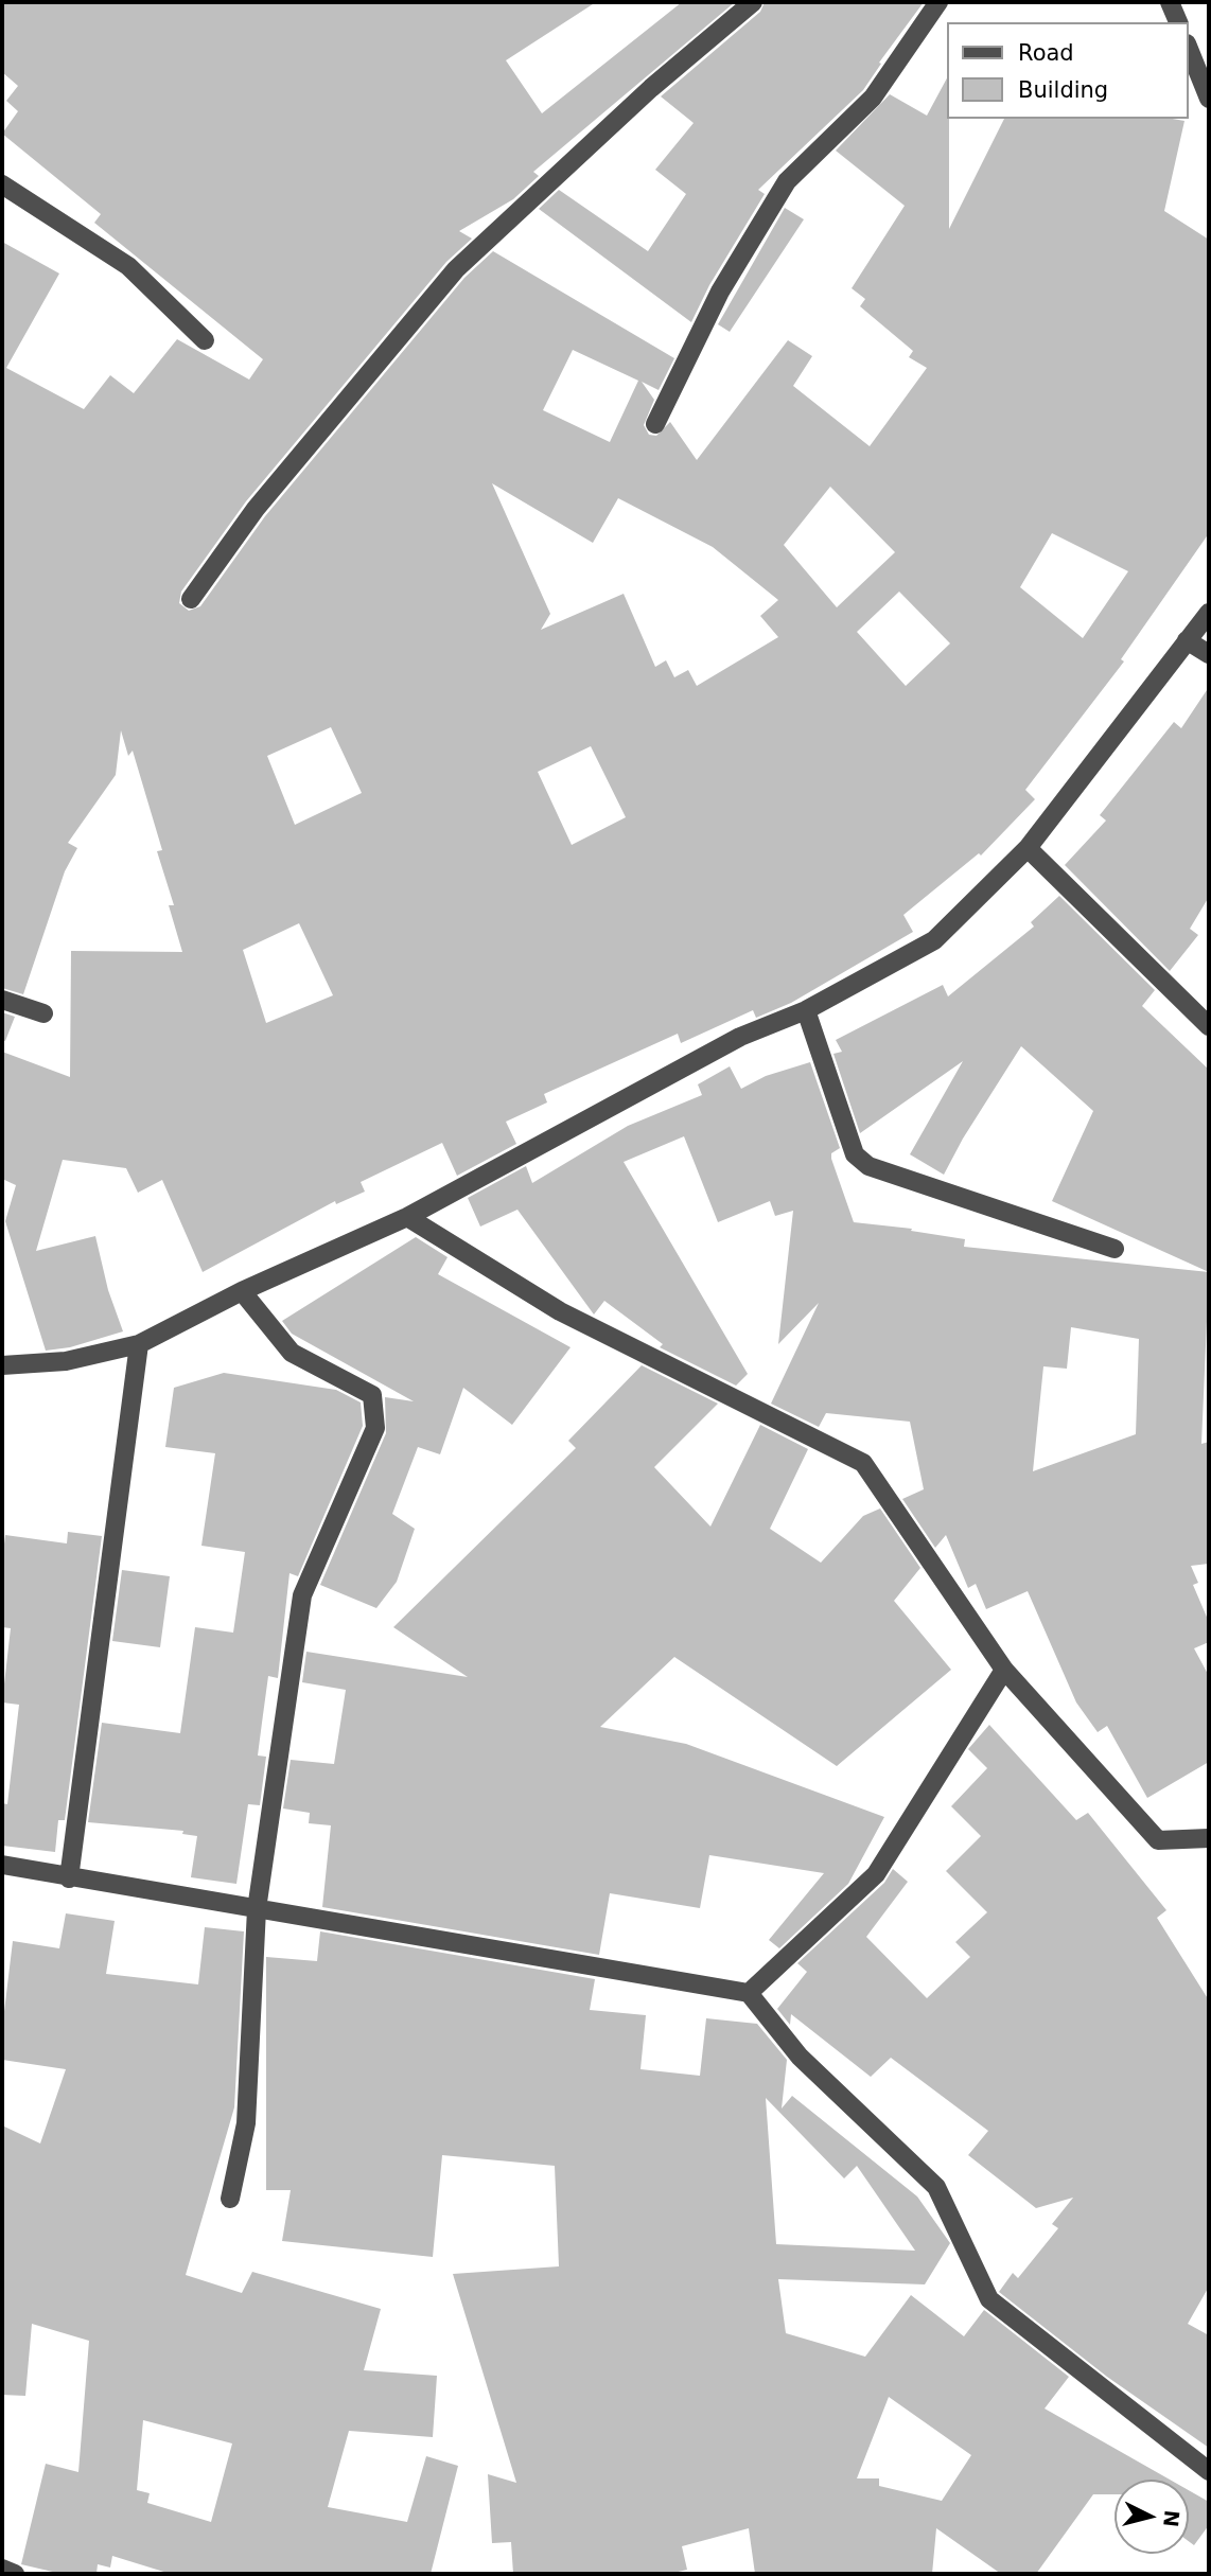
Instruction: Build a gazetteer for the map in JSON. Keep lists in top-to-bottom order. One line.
{"legend":["Road","Building"],"north":"right"}
